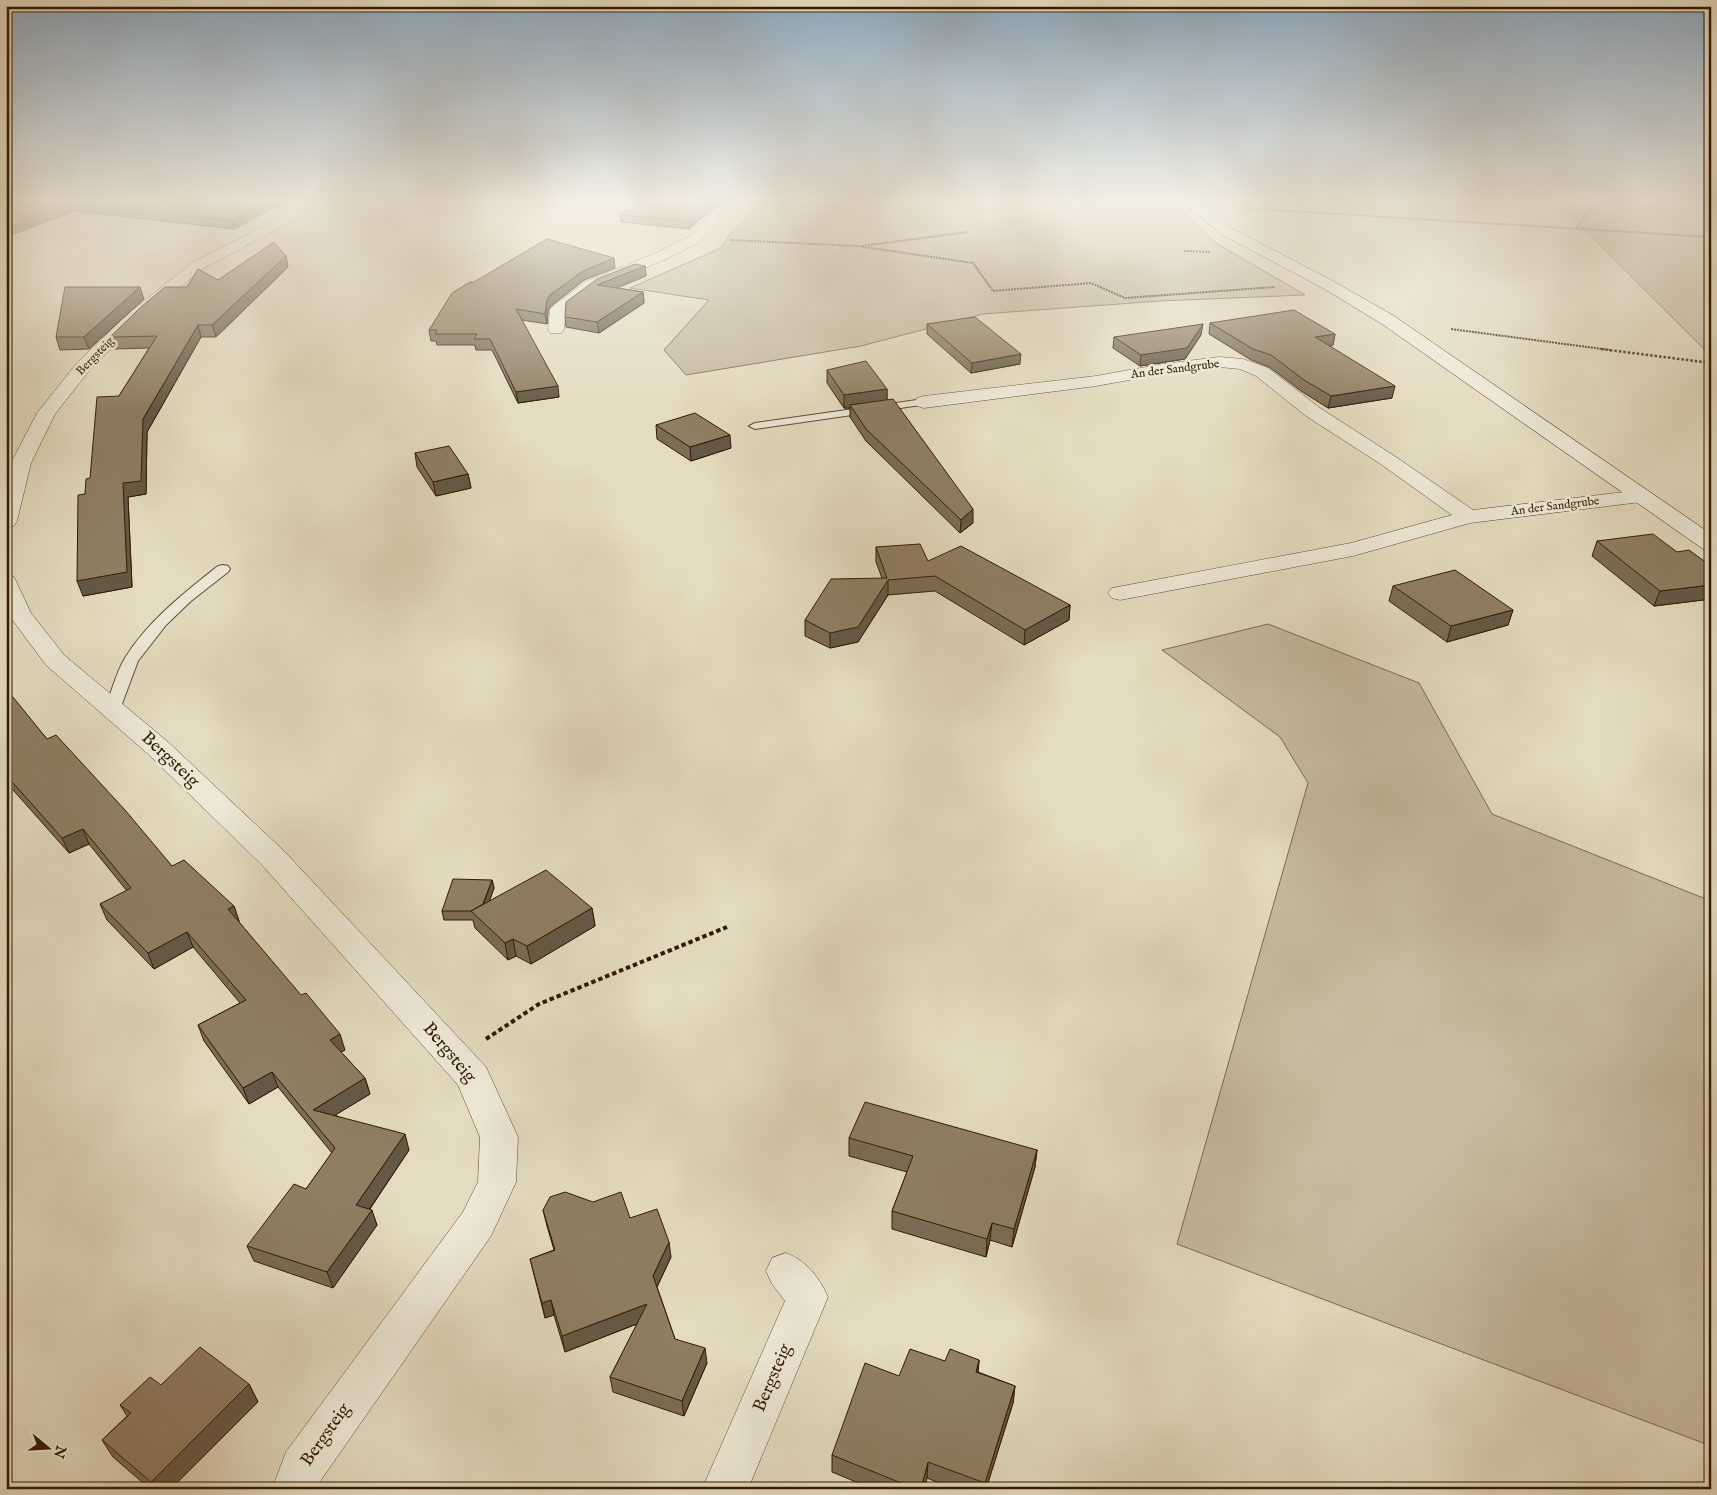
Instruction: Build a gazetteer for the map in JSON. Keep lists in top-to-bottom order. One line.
{"streets":{"street":["Bergsteig","An der Sandgrube"]},"north":"right"}
